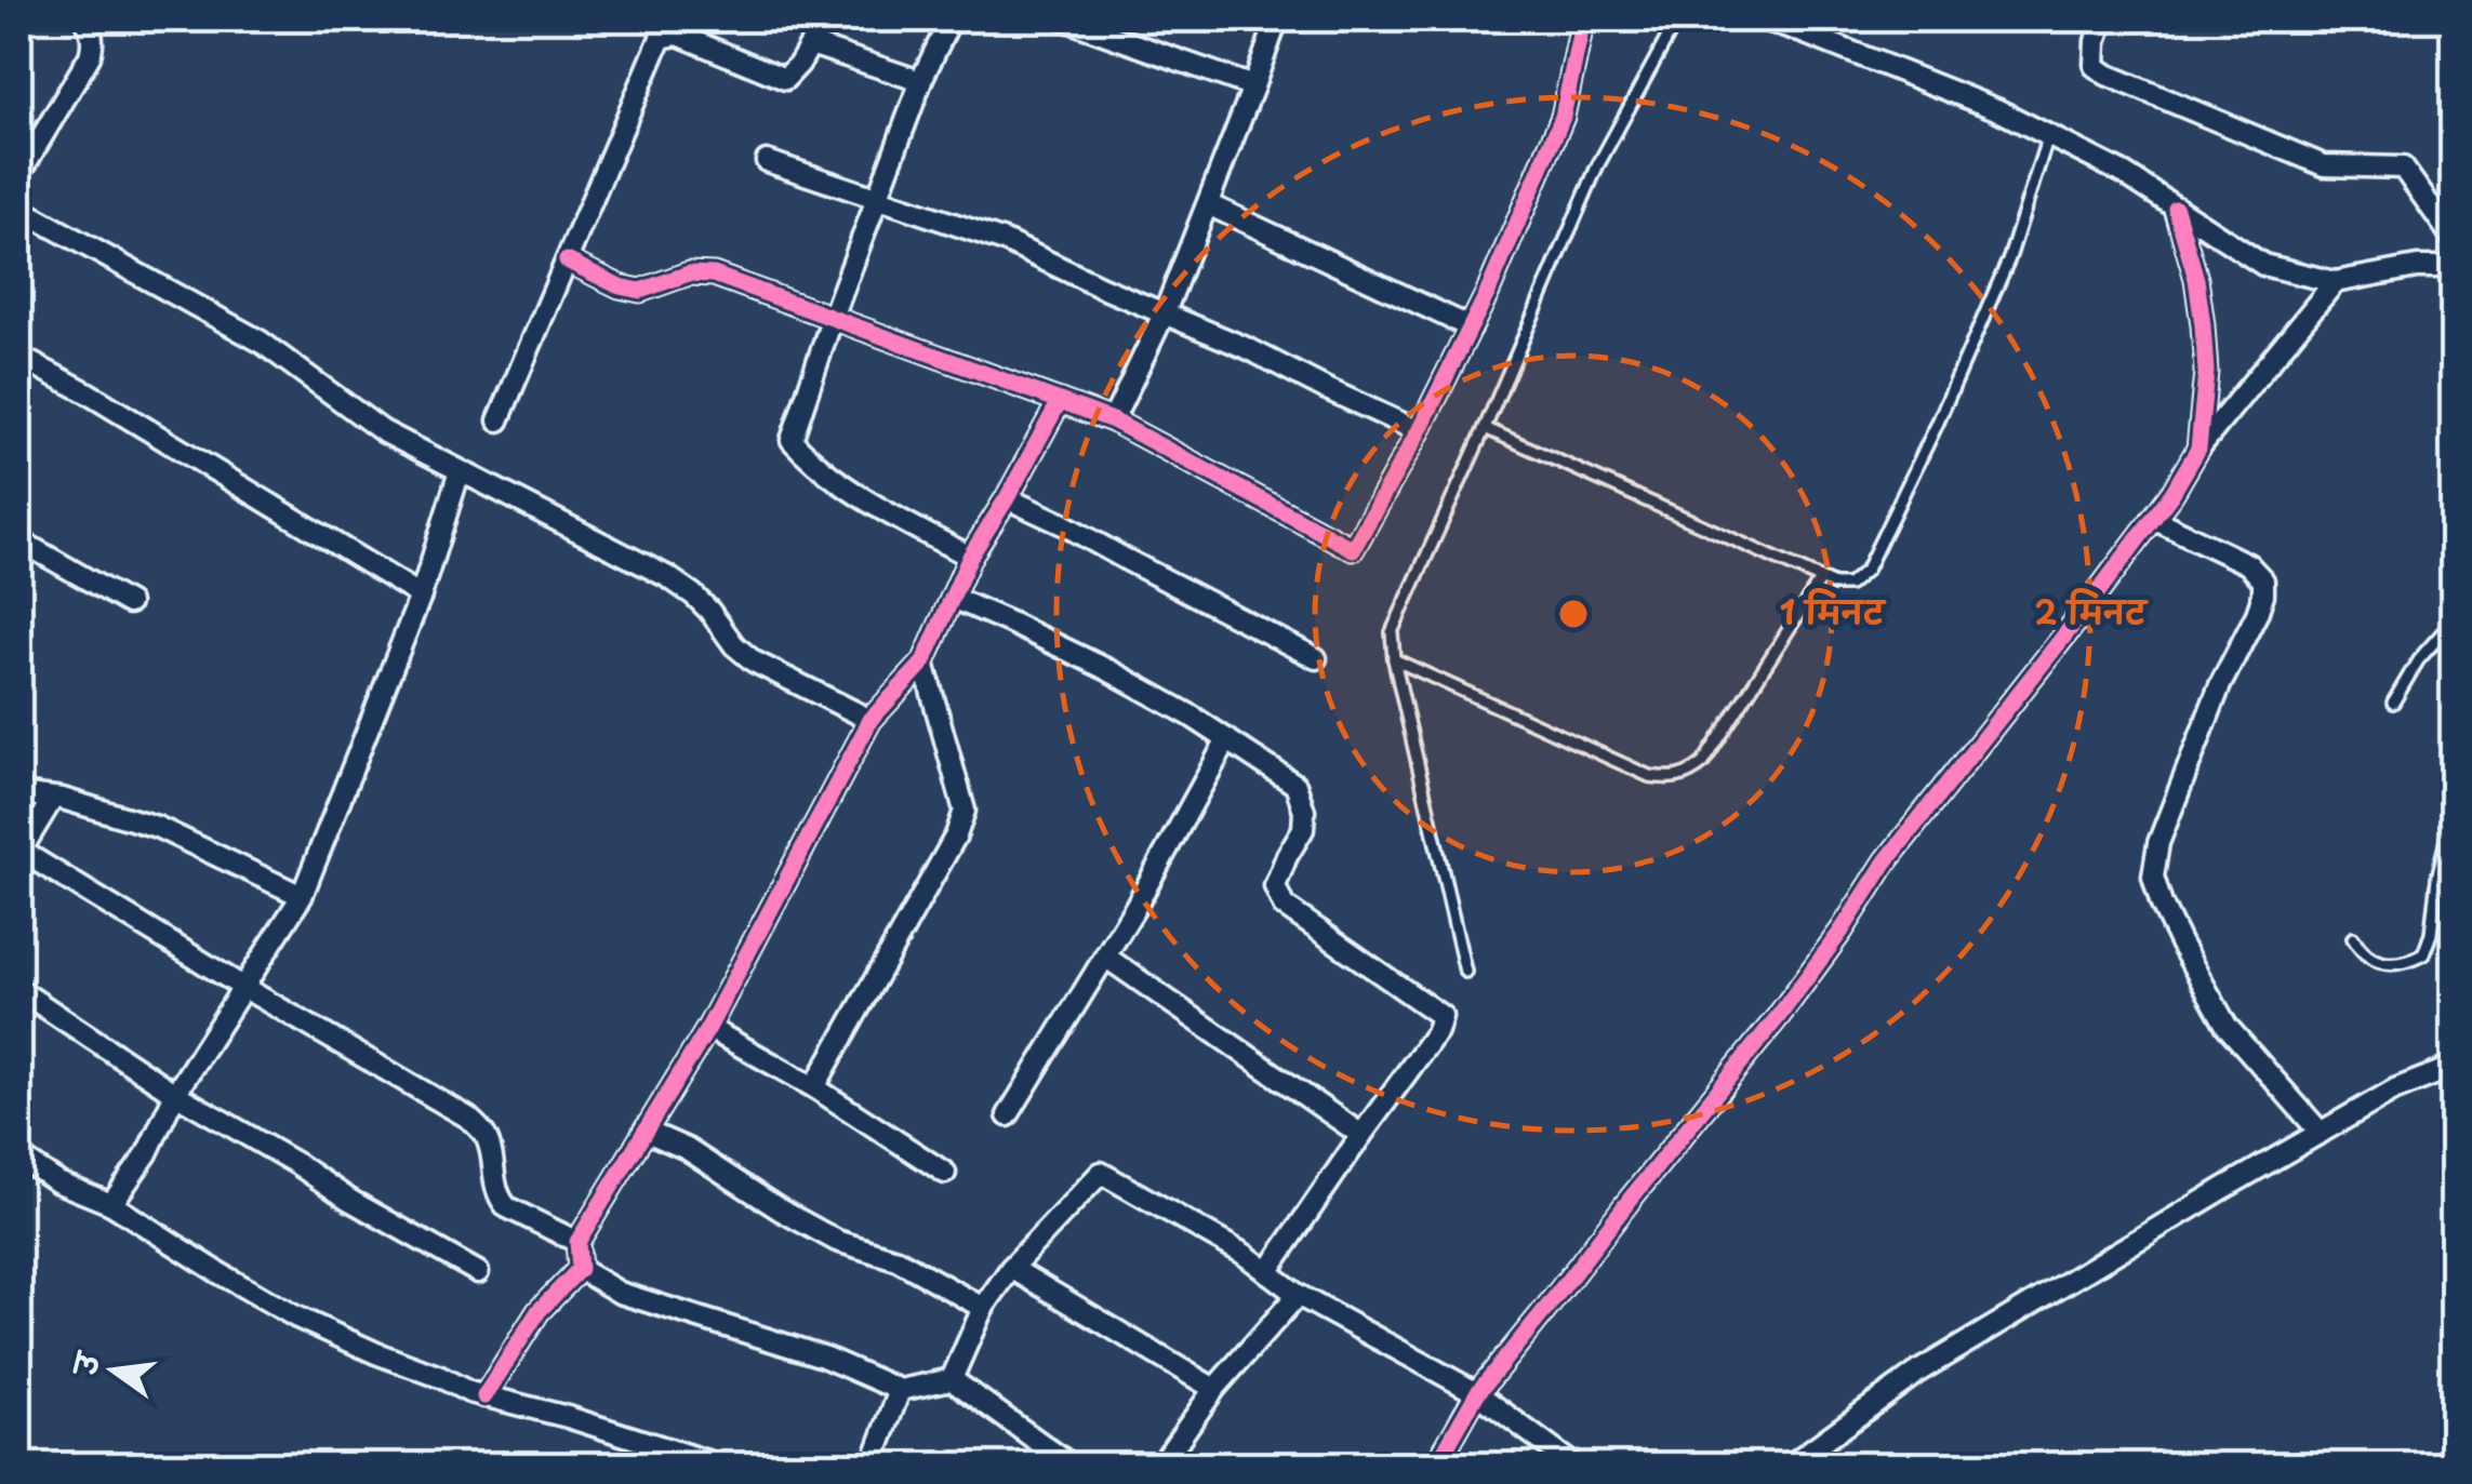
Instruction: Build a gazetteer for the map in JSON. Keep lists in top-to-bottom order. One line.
{"north":"left","rings":["1 मिनट","2 मिनट"]}
